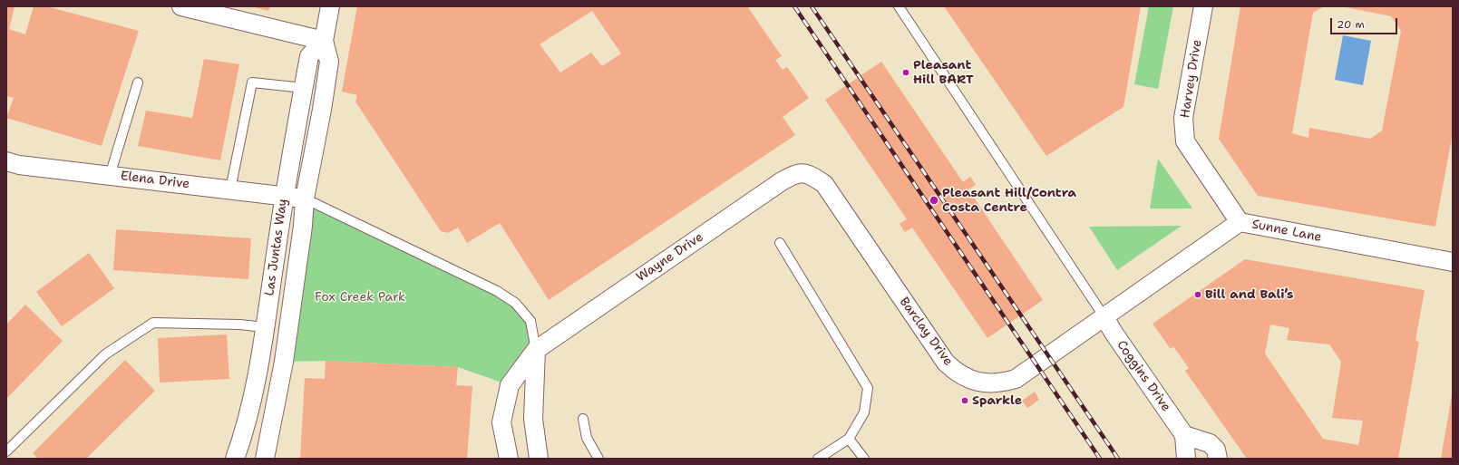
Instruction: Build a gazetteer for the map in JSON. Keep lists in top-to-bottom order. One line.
{"streets":{"street":["Harvey Drive","Elena Drive","Sunne Lane","Las Juntas Way","Wayne Drive","Barclay Drive","Coggins Drive"]},"crossings":[["Harvey Drive","Sunne Lane"],["Elena Drive","Las Juntas Way"],["Sunne Lane","Barclay Drive"],["Sunne Lane","Coggins Drive"],["Wayne Drive","Barclay Drive"],["Barclay Drive","Coggins Drive"]],"parks":["Fox Creek Park"],"places":["Pleasant Hill BART","Pleasant Hill/Contra Costa Centre","Bill and Bali’s","Sparkle"],"scale_bar":"20 m"}
